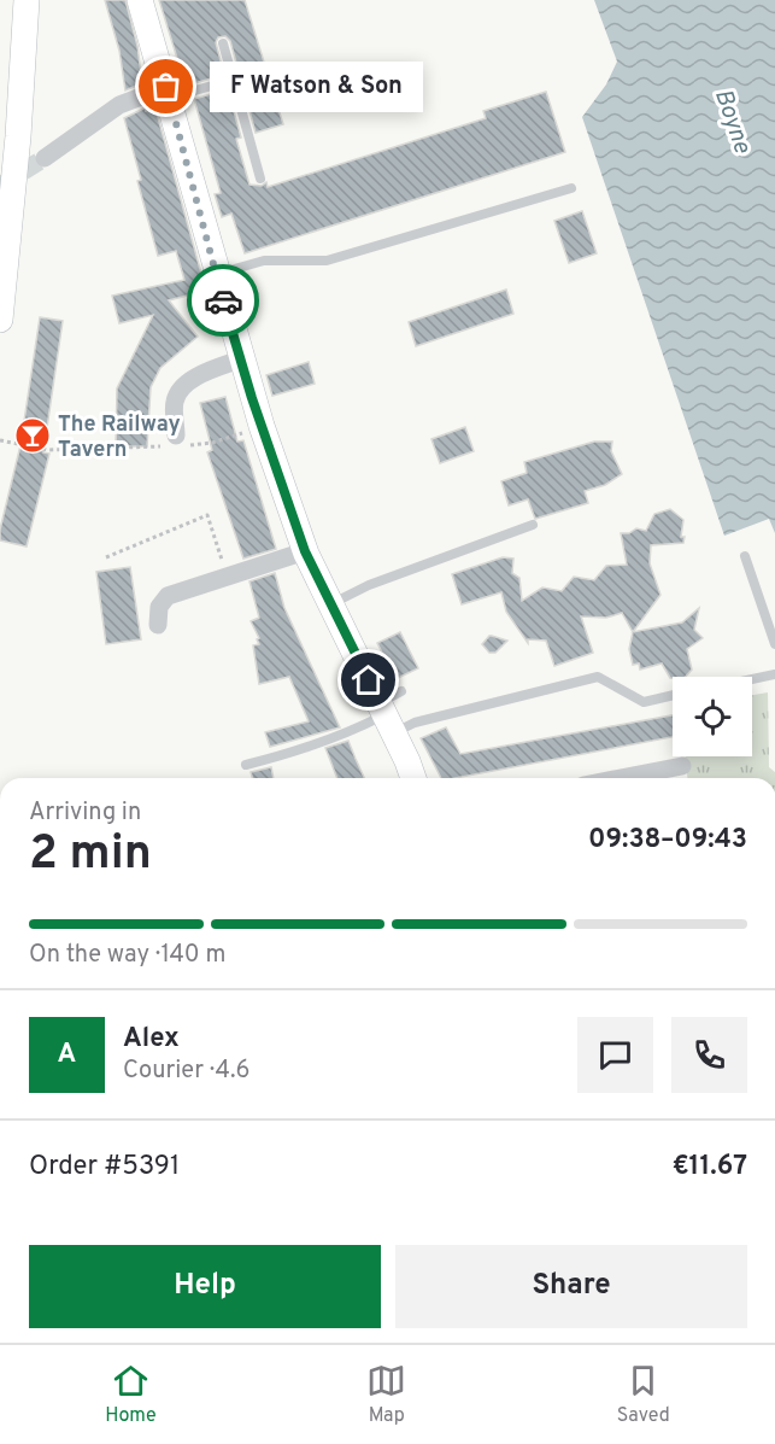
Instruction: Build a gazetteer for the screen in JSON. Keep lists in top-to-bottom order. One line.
{"water":["Boyne"],"places":{"other":["F Watson & Son"],"bar":["The Railway Tavern"]},"page":{"bubble":"F Watson & Son","heading":["2 min","Arriving in","09:38–09:43"],"panel":["Alex","Courier · 4.6","Order #5391","€11.67"],"bar":"On the way · 140 m","round":"A","buttons":["Help","Share"],"tabs":["Home","Map","Saved"]}}
